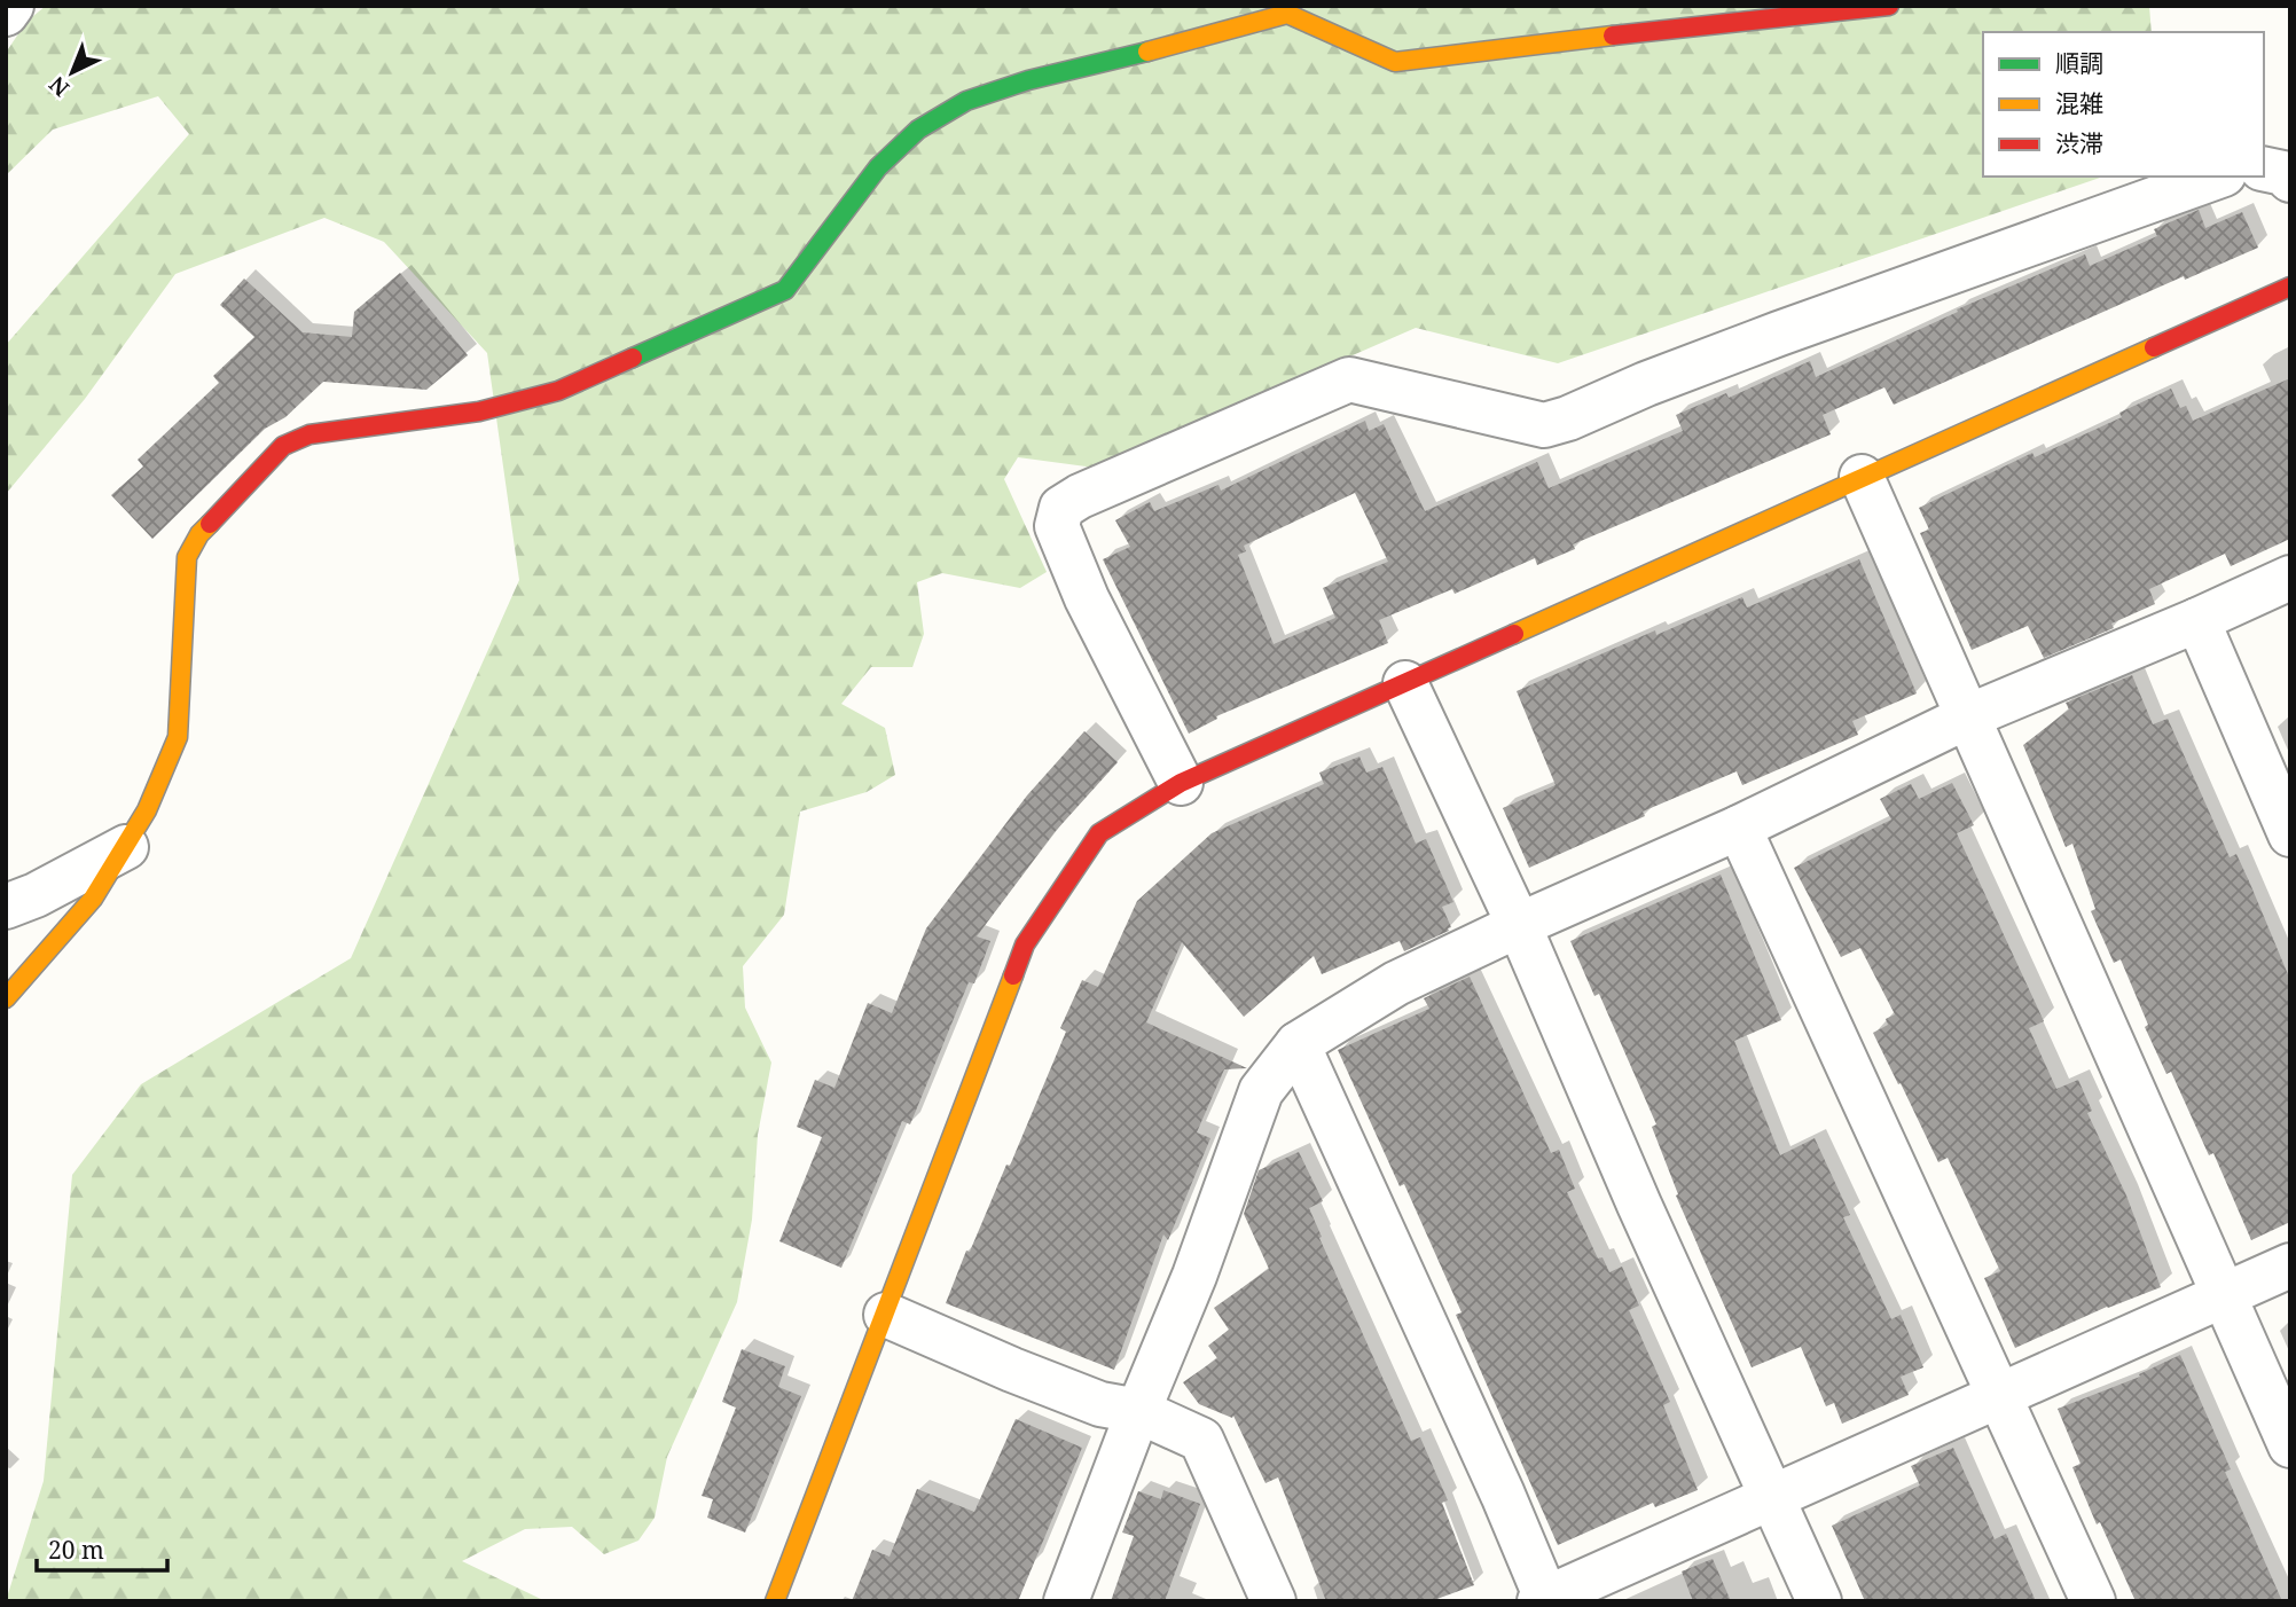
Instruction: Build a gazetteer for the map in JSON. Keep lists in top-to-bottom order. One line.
{"legend":["順調","混雑","渋滞"],"scale_bar":"20 m","north":"bottom left"}
